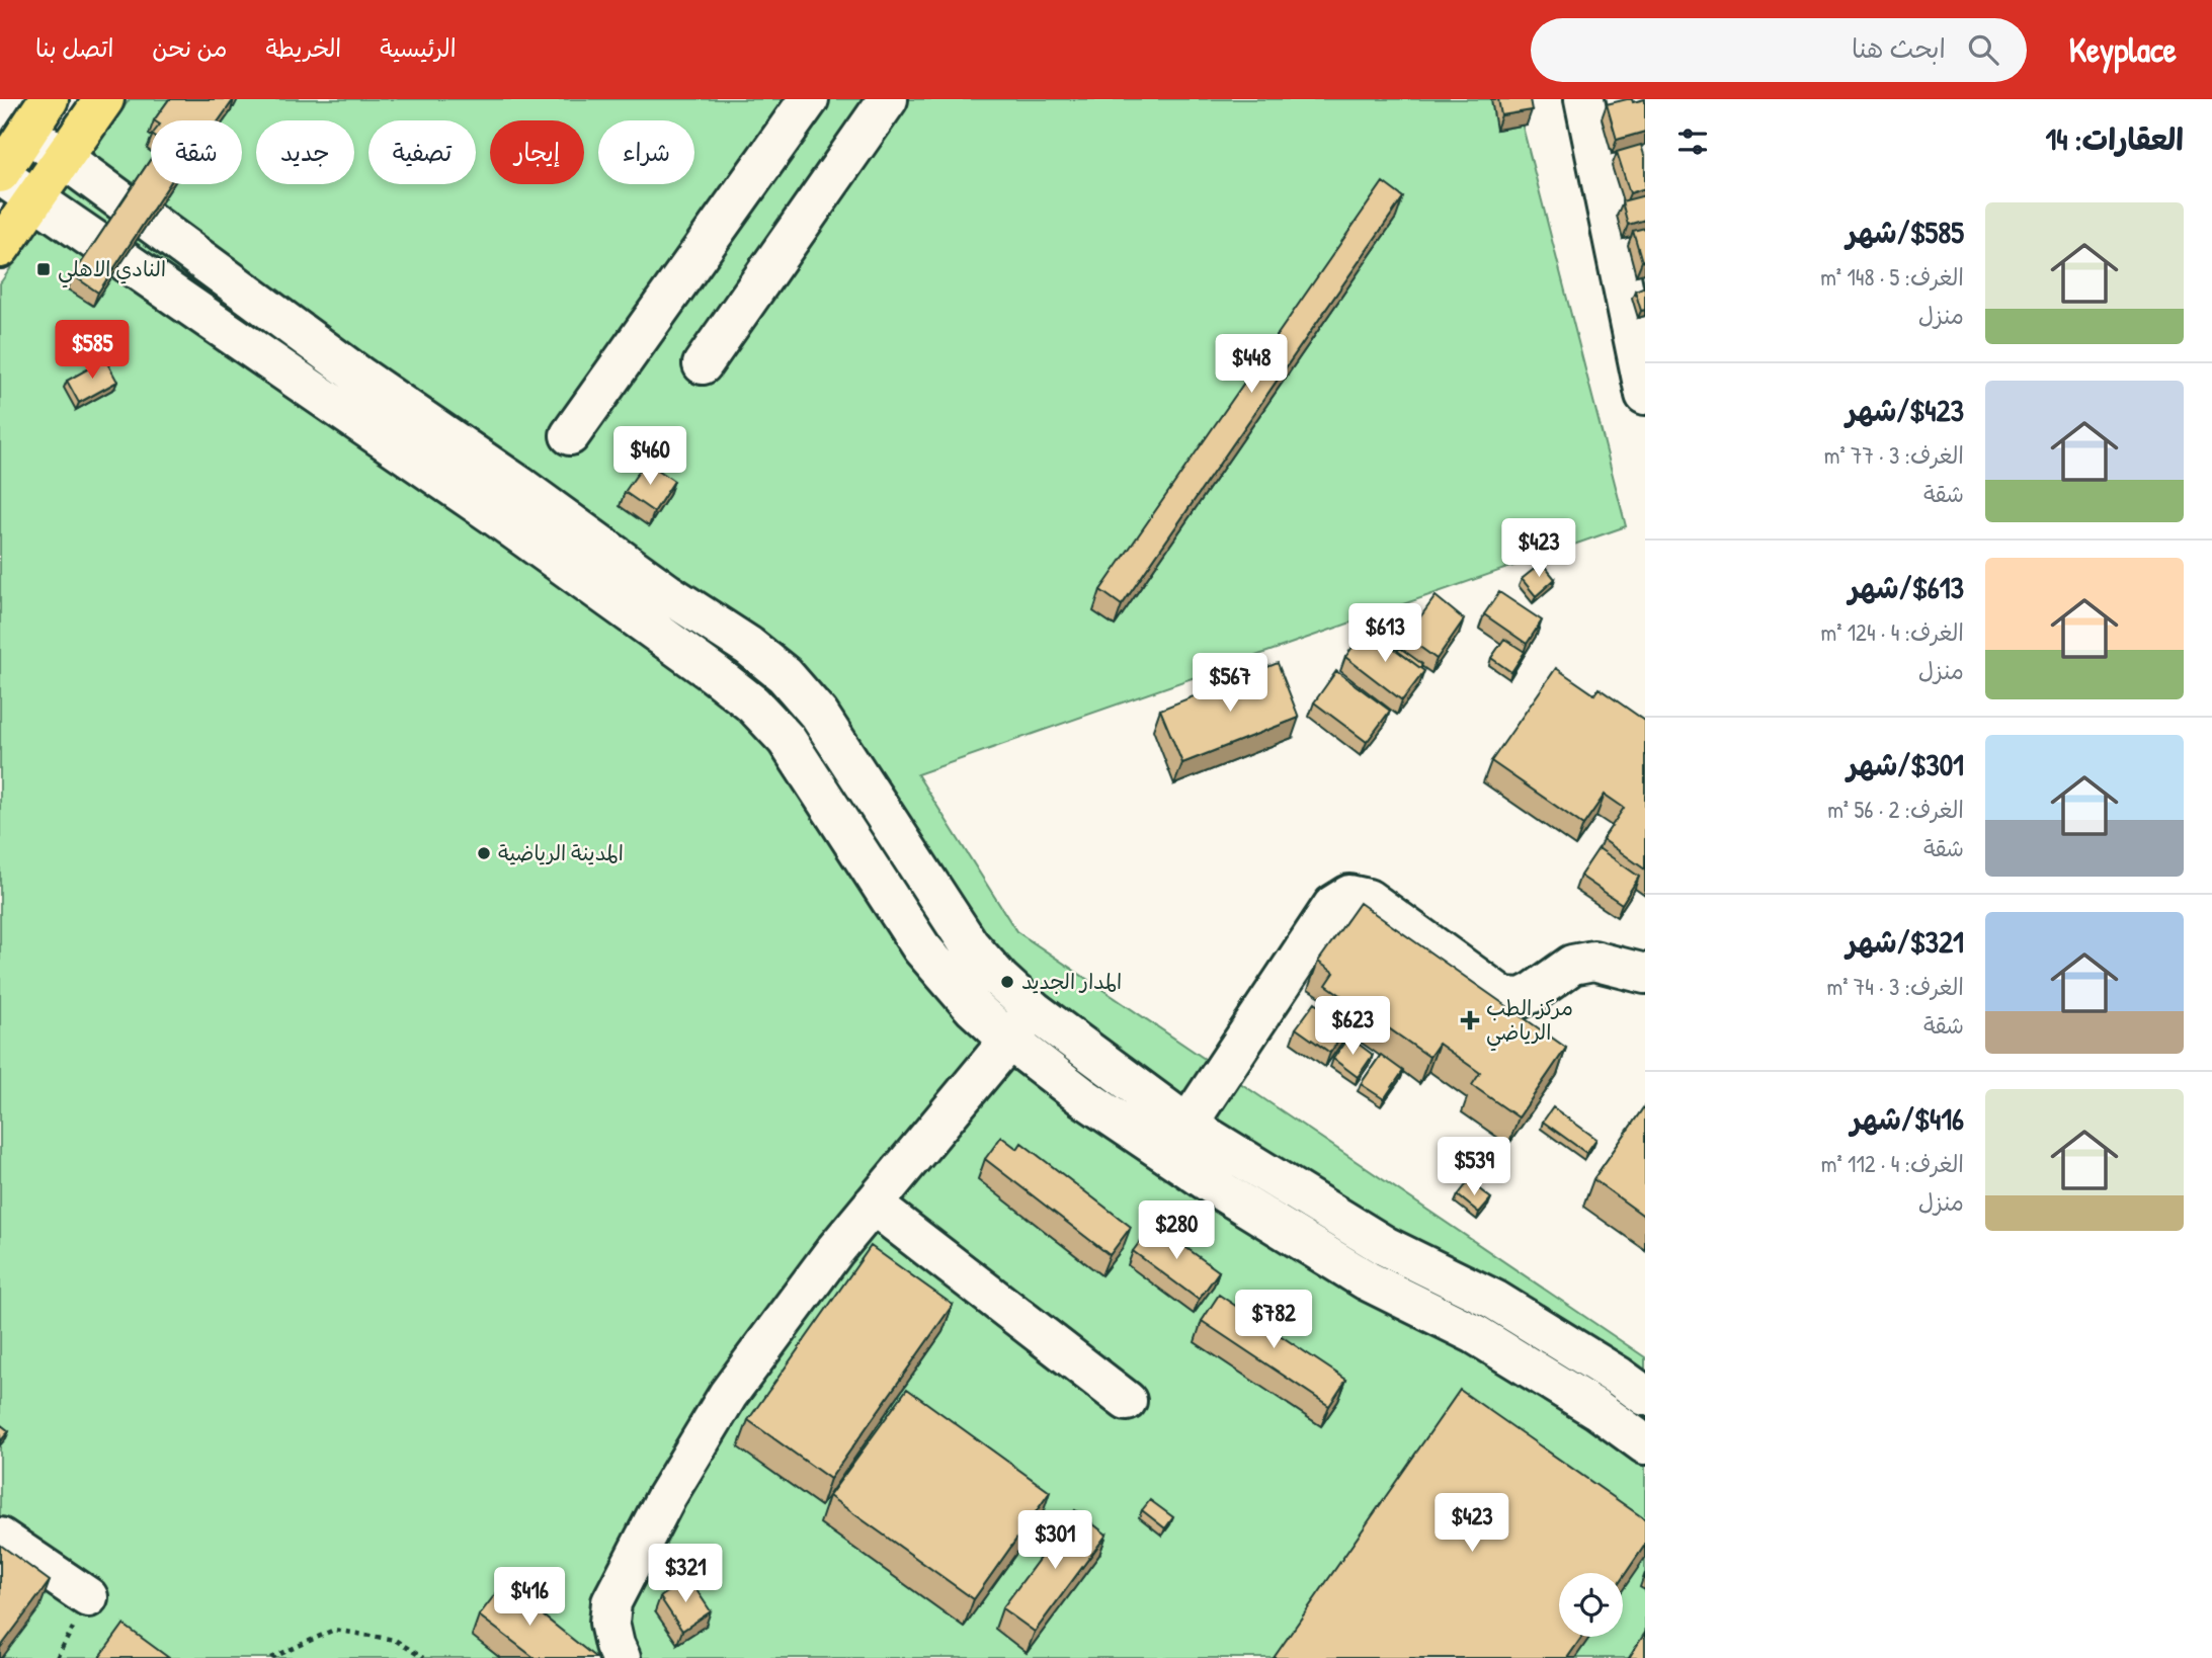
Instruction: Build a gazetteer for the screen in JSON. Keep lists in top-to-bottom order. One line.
{"places":{"transit":["النادي الاهلي"],"other":["المدينة الرياضية","المدار الجديد"],"health":["مركز الطب الرياضي"]},"page":{"header":"Keyplace","search":"ابحث هنا","nav":["الرئيسية","الخريطة","من نحن","اتصل بنا"],"heading":"العقارات: 14","chip":["شراء","إيجار","تصفية","جديد","شقة"],"list":[{"name":"$585/شهر","note":"الغرف: 5 · 148 m² · منزل"},{"name":"$423/شهر","note":"الغرف: 3 · 77 m² · شقة"},{"name":"$613/شهر","note":"الغرف: 4 · 124 m² · منزل"},{"name":"$301/شهر","note":"الغرف: 2 · 56 m² · شقة"},{"name":"$321/شهر","note":"الغرف: 3 · 74 m² · شقة"},{"name":"$416/شهر","note":"الغرف: 4 · 112 m² · منزل"}],"price":["$585","$448","$460","$423","$613","$567","$623","$539","$280","$782","$423","$301","$321","$416"]}}
